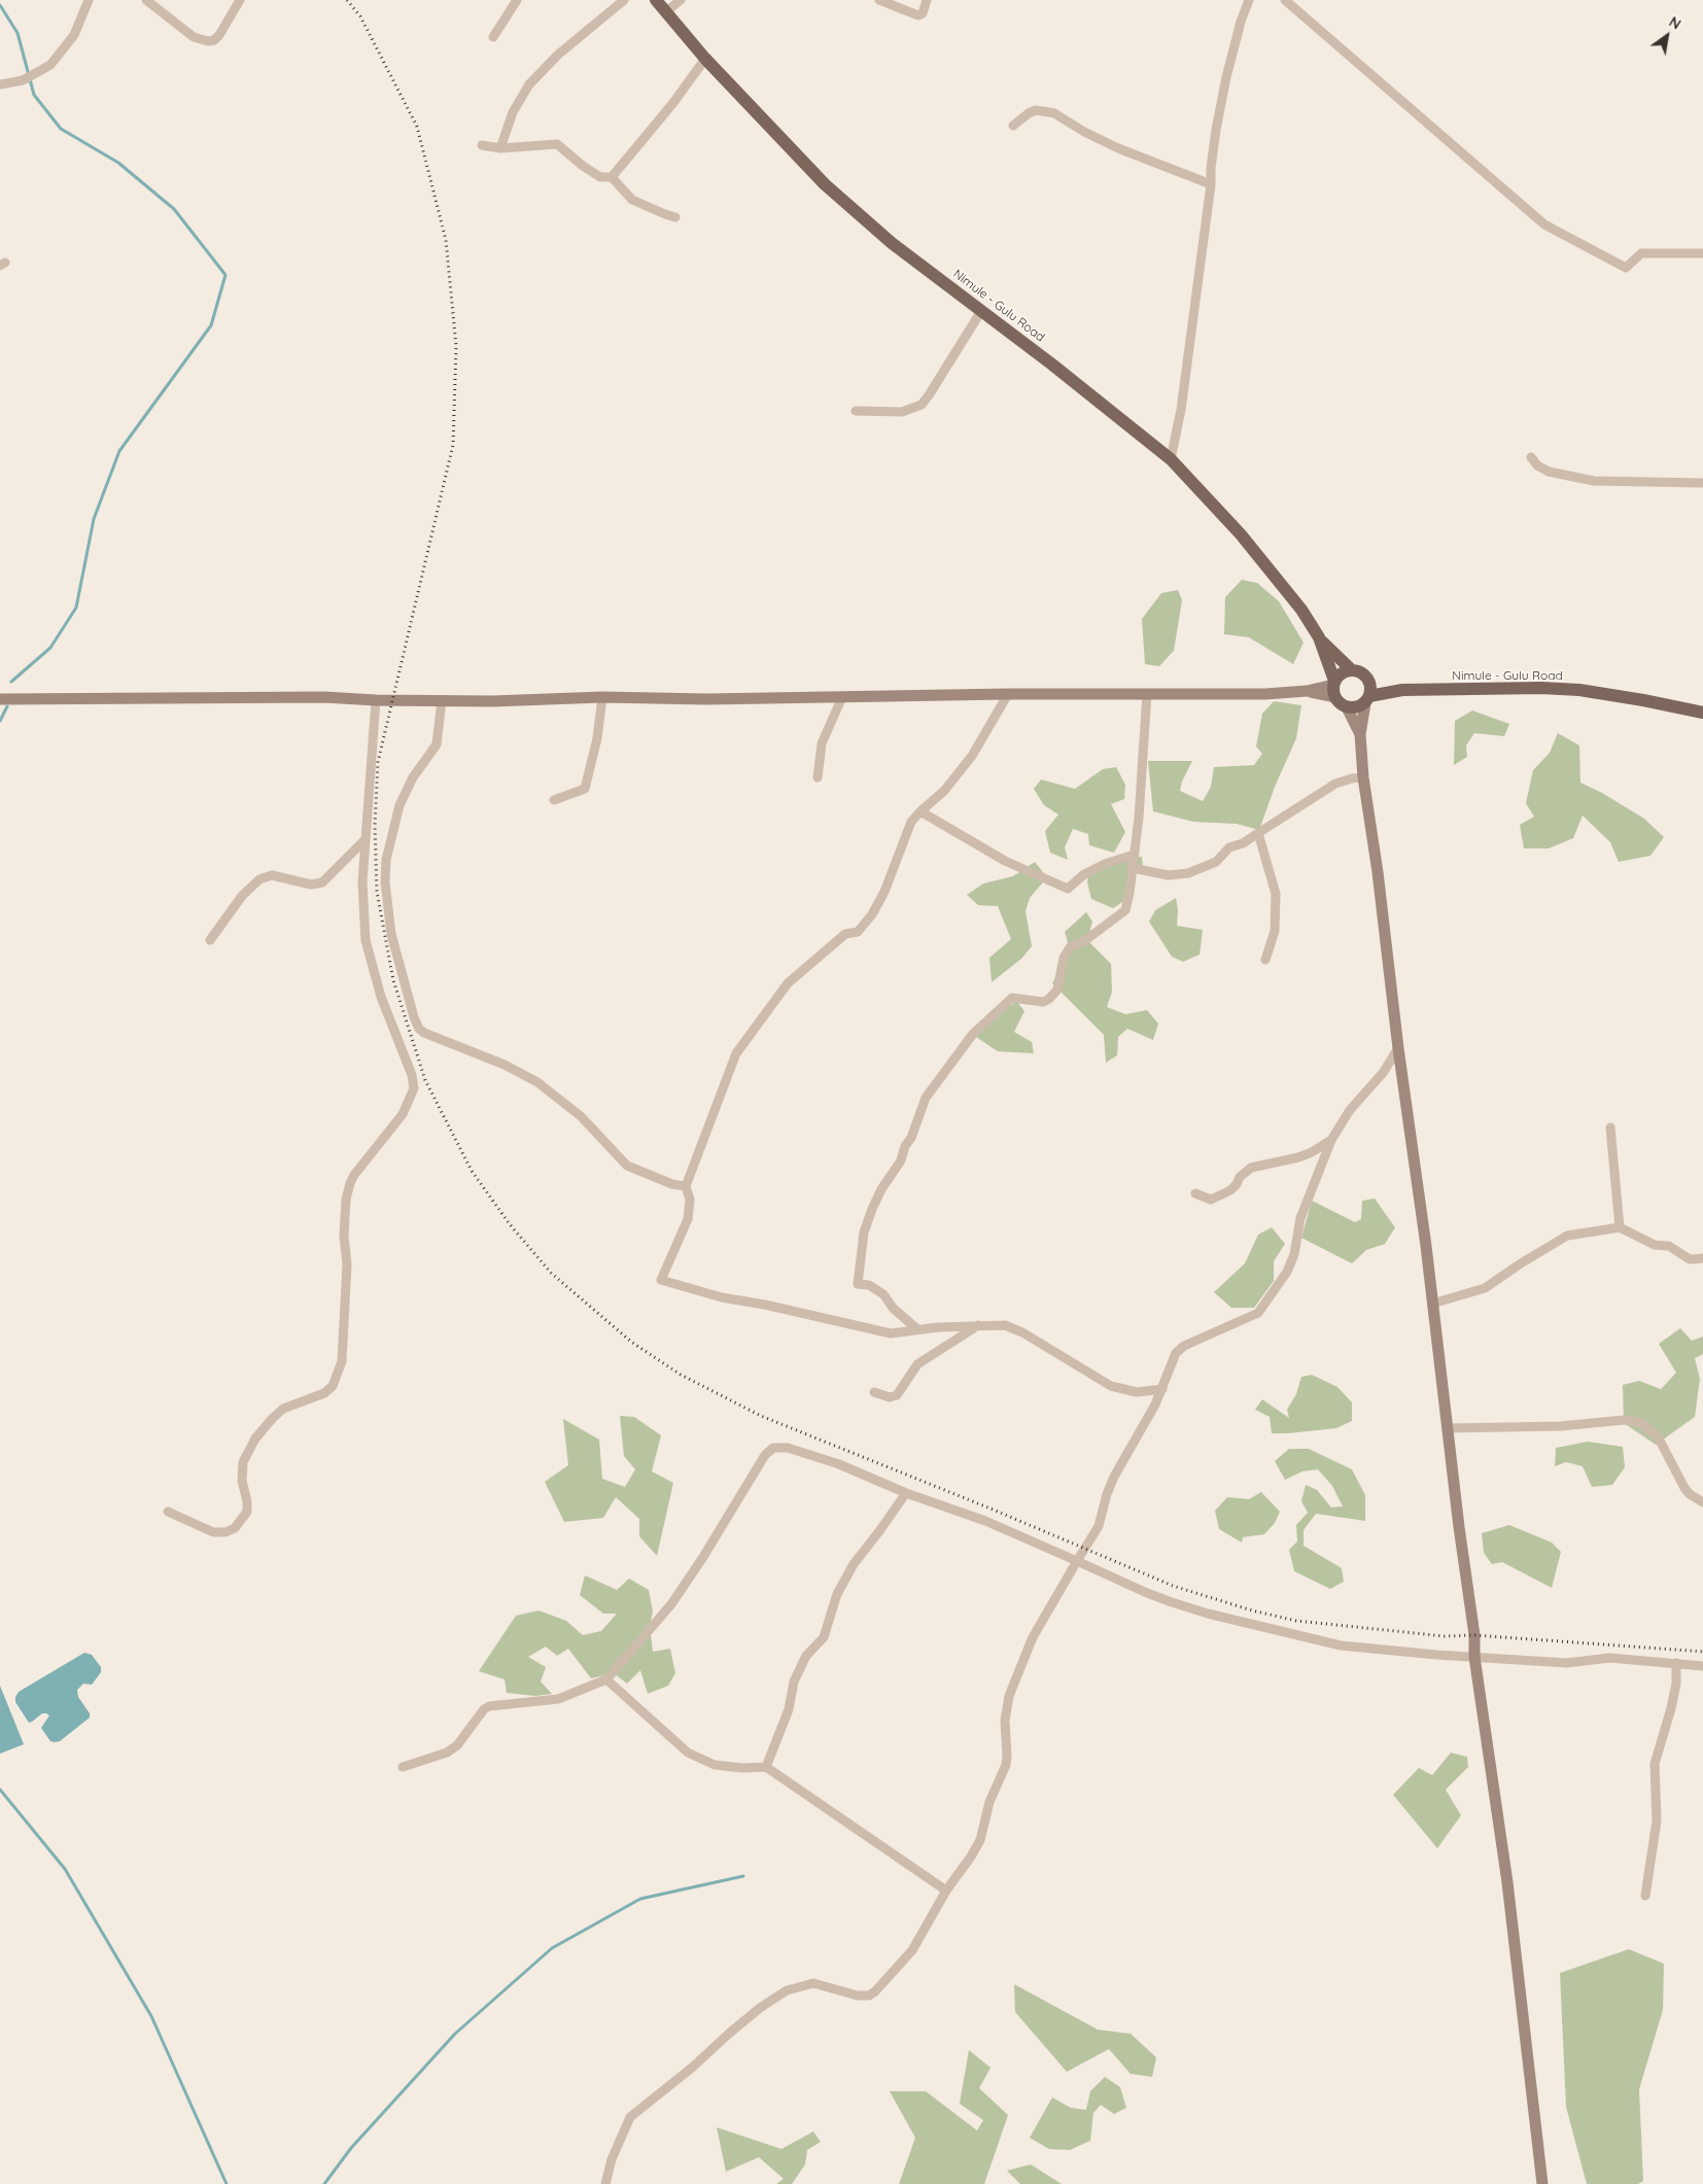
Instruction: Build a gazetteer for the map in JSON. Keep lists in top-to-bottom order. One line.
{"streets":{"main road":["Nimule - Gulu Road"]},"north":"top right"}
